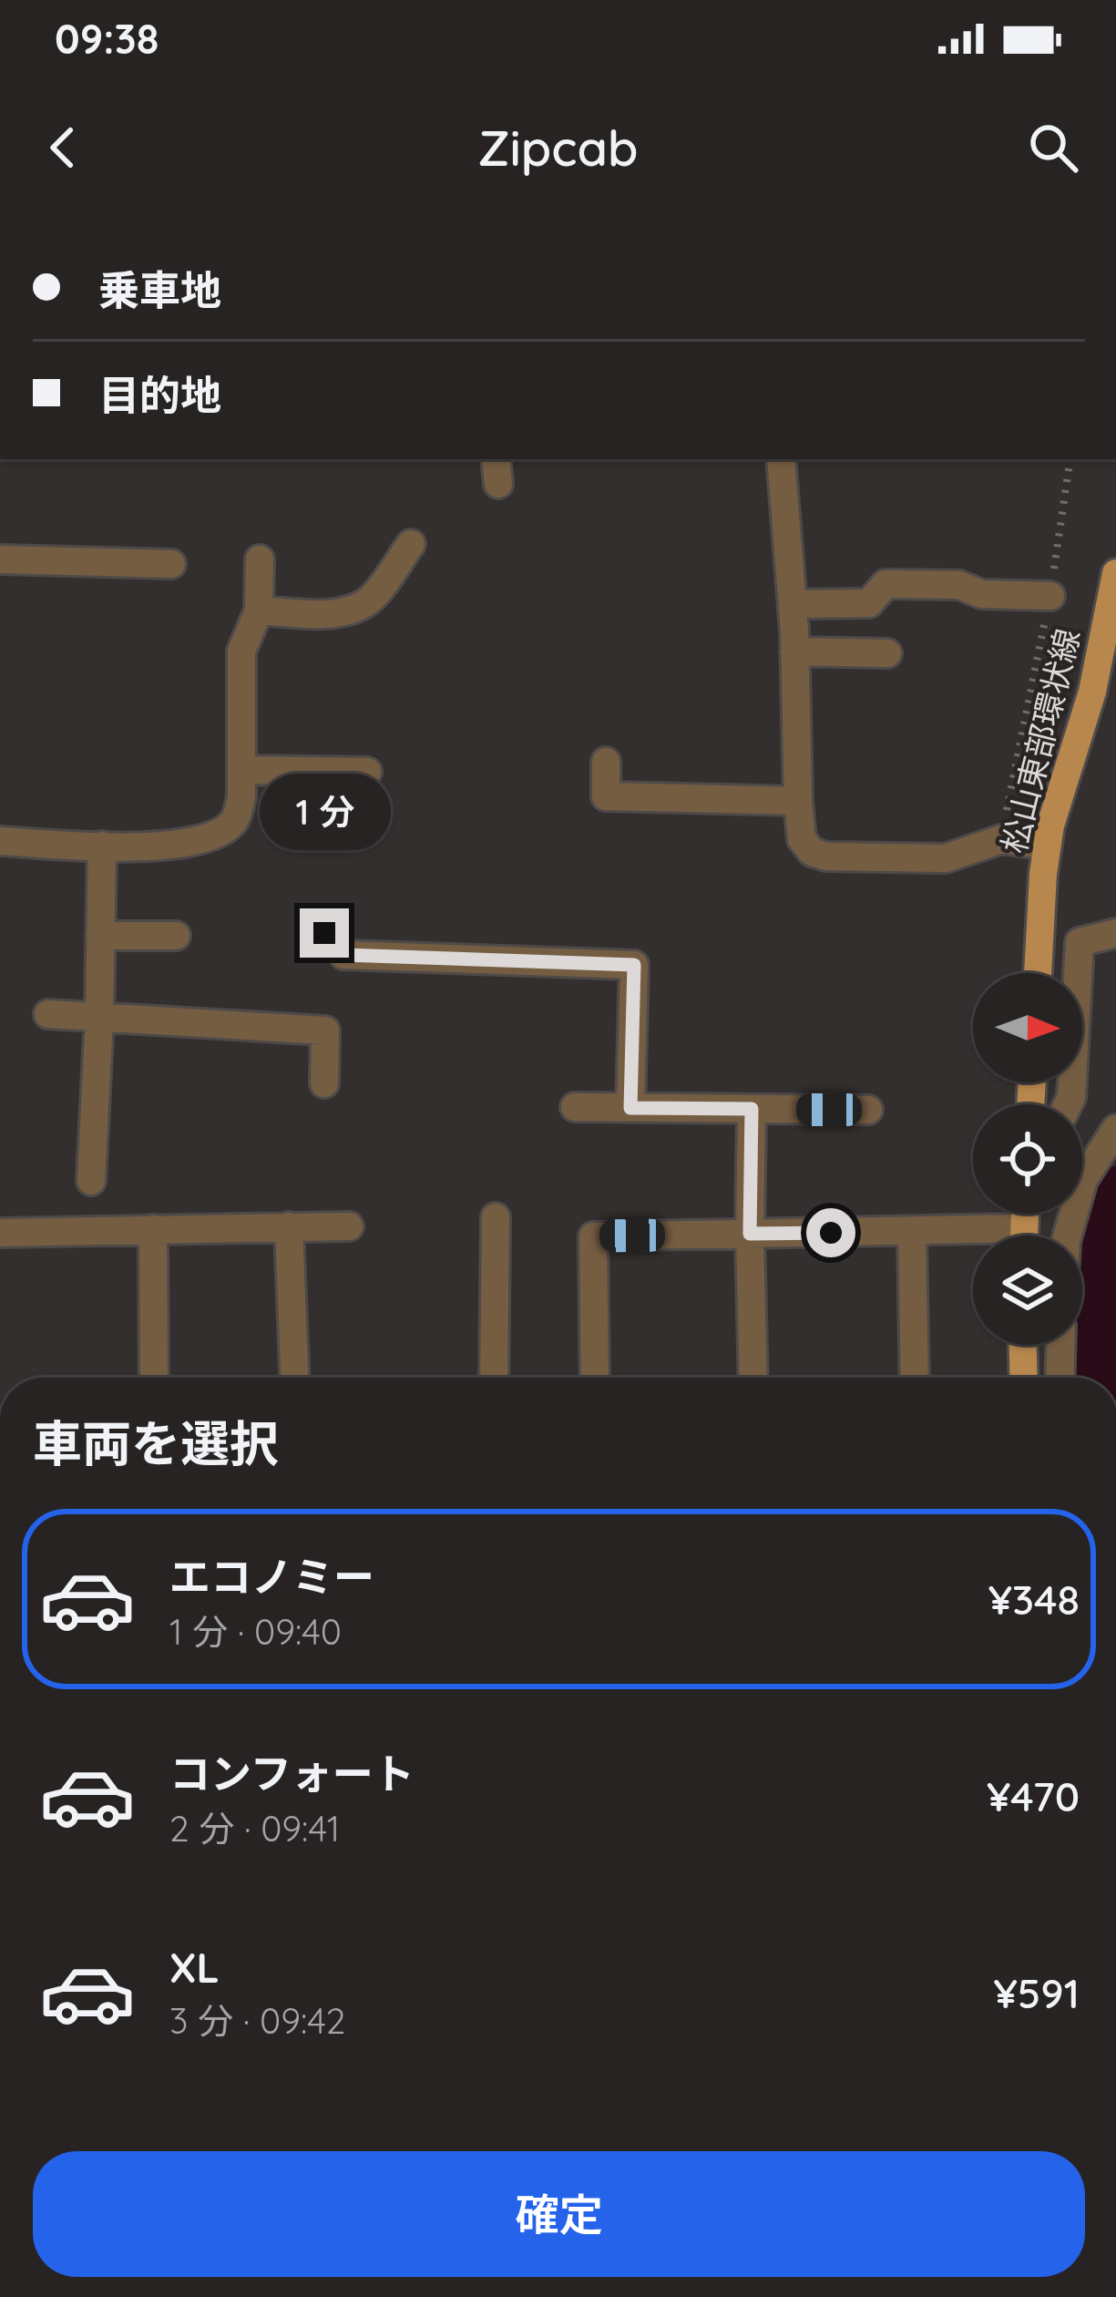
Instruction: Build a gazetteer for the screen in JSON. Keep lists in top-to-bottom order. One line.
{"streets":{"main road":["松山東部環状線"]},"north":"right","page":{"status":"09:38","header":"Zipcab","banner":["乗車地","目的地"],"bubble":"1 分","heading":"車両を選択","list":[{"name":"エコノミー","note":"1 分 · 09:40","value":"¥348"},{"name":"コンフォート","note":"2 分 · 09:41","value":"¥470"},{"name":"XL","note":"3 分 · 09:42","value":"¥591"}],"buttons":"確定"}}
